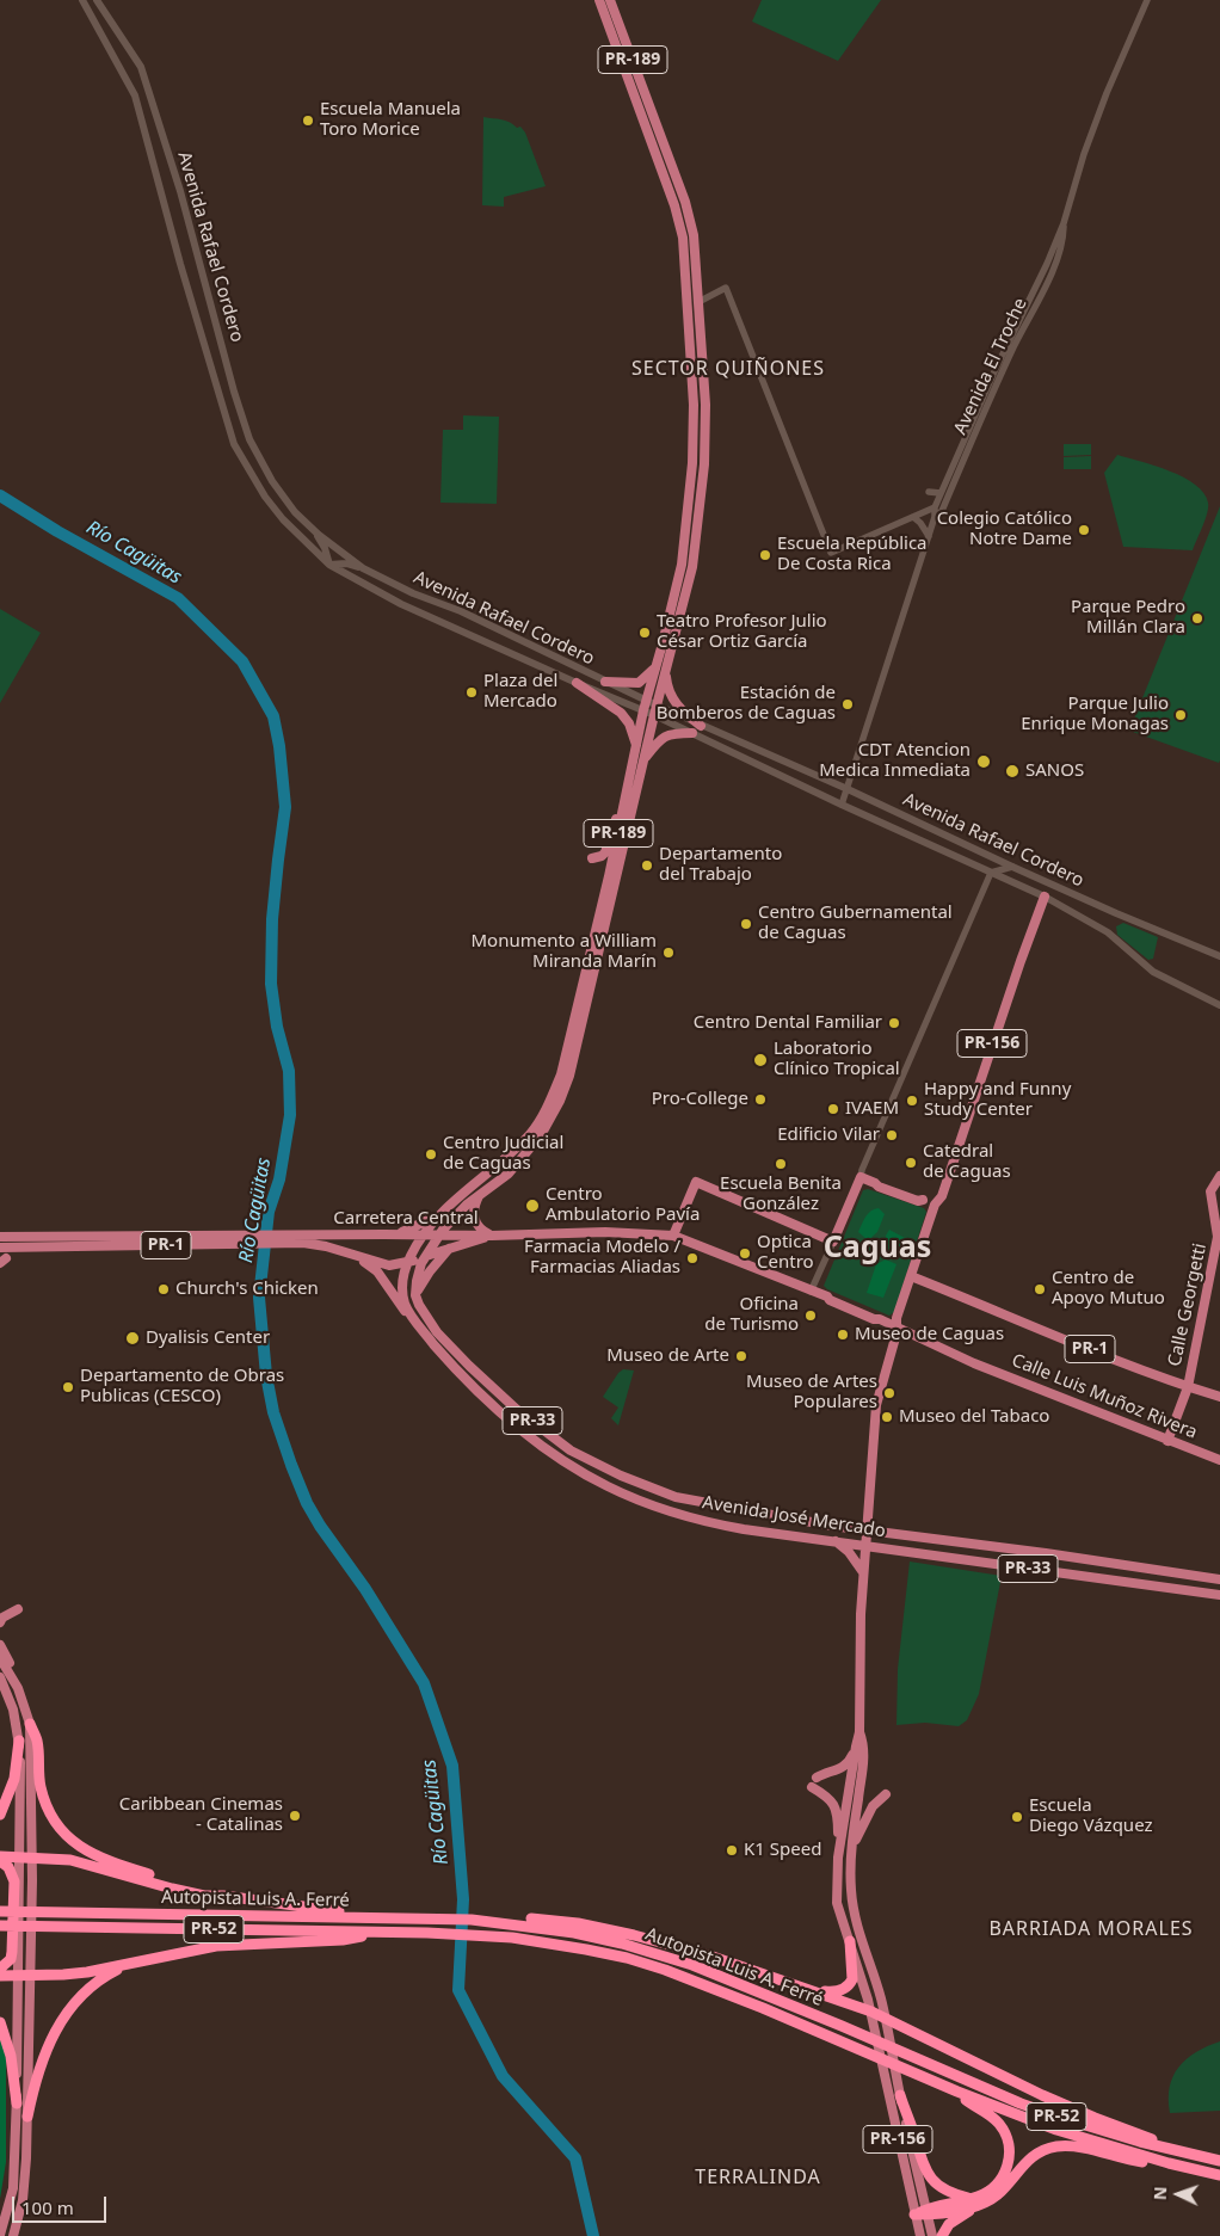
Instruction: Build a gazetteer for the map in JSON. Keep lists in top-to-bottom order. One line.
{"streets":{"highway":["Autopista Luis A. Ferré","PR-52"],"main road":["PR-189","Avenida Rafael Cordero","PR-156","Carretera Central","PR-1","Calle Georgetti","Calle Luis Muñoz Rivera","PR-33","Avenida José Mercado"],"street":["Avenida El Troche"]},"crossings":[["PR-189","Avenida Rafael Cordero"],["PR-189","Carretera Central"],["PR-189","Avenida José Mercado"],["Avenida Rafael Cordero","Avenida El Troche"],["Avenida Rafael Cordero","PR-156"],["PR-156","PR-1"],["PR-156","Calle Luis Muñoz Rivera"],["PR-156","Avenida José Mercado"],["Carretera Central","Calle Luis Muñoz Rivera"],["Carretera Central","Avenida José Mercado"],["PR-1","Calle Georgetti"],["Calle Georgetti","Calle Luis Muñoz Rivera"]],"districts":["SECTOR QUIÑONES","Caguas","BARRIADA MORALES","TERRALINDA"],"water":["Río Cagüitas"],"places":["Escuela Manuela Toro Morice","Colegio Católico Notre Dame","Escuela República De Costa Rica","Parque Pedro Millán Clara","Teatro Profesor Julio César Ortiz García","Plaza del Mercado","Estación de Bomberos de Caguas","Parque Julio Enrique Monagas","CDT Atencion Medica Inmediata","SANOS","Departamento del Trabajo","Centro Gubernamental de Caguas","Monumento a William Miranda Marín","Centro Dental Familiar","Laboratorio Clínico Tropical","Pro-College","Happy and Funny Study Center","IVAEM","Edificio Vilar","Centro Judicial de Caguas","Catedral de Caguas","Escuela Benita González","Centro Ambulatorio Pavía","Optica Centro","Farmacia Modelo / Farmacias Aliadas","Church's Chicken","Centro de Apoyo Mutuo","Oficina de Turismo","Museo de Caguas","Dyalisis Center","Museo de Arte","Departamento de Obras Publicas (CESCO)","Museo de Artes Populares","Museo del Tabaco","Caribbean Cinemas - Catalinas","Escuela Diego Vázquez","K1 Speed"],"scale_bar":"100 m","north":"left"}
